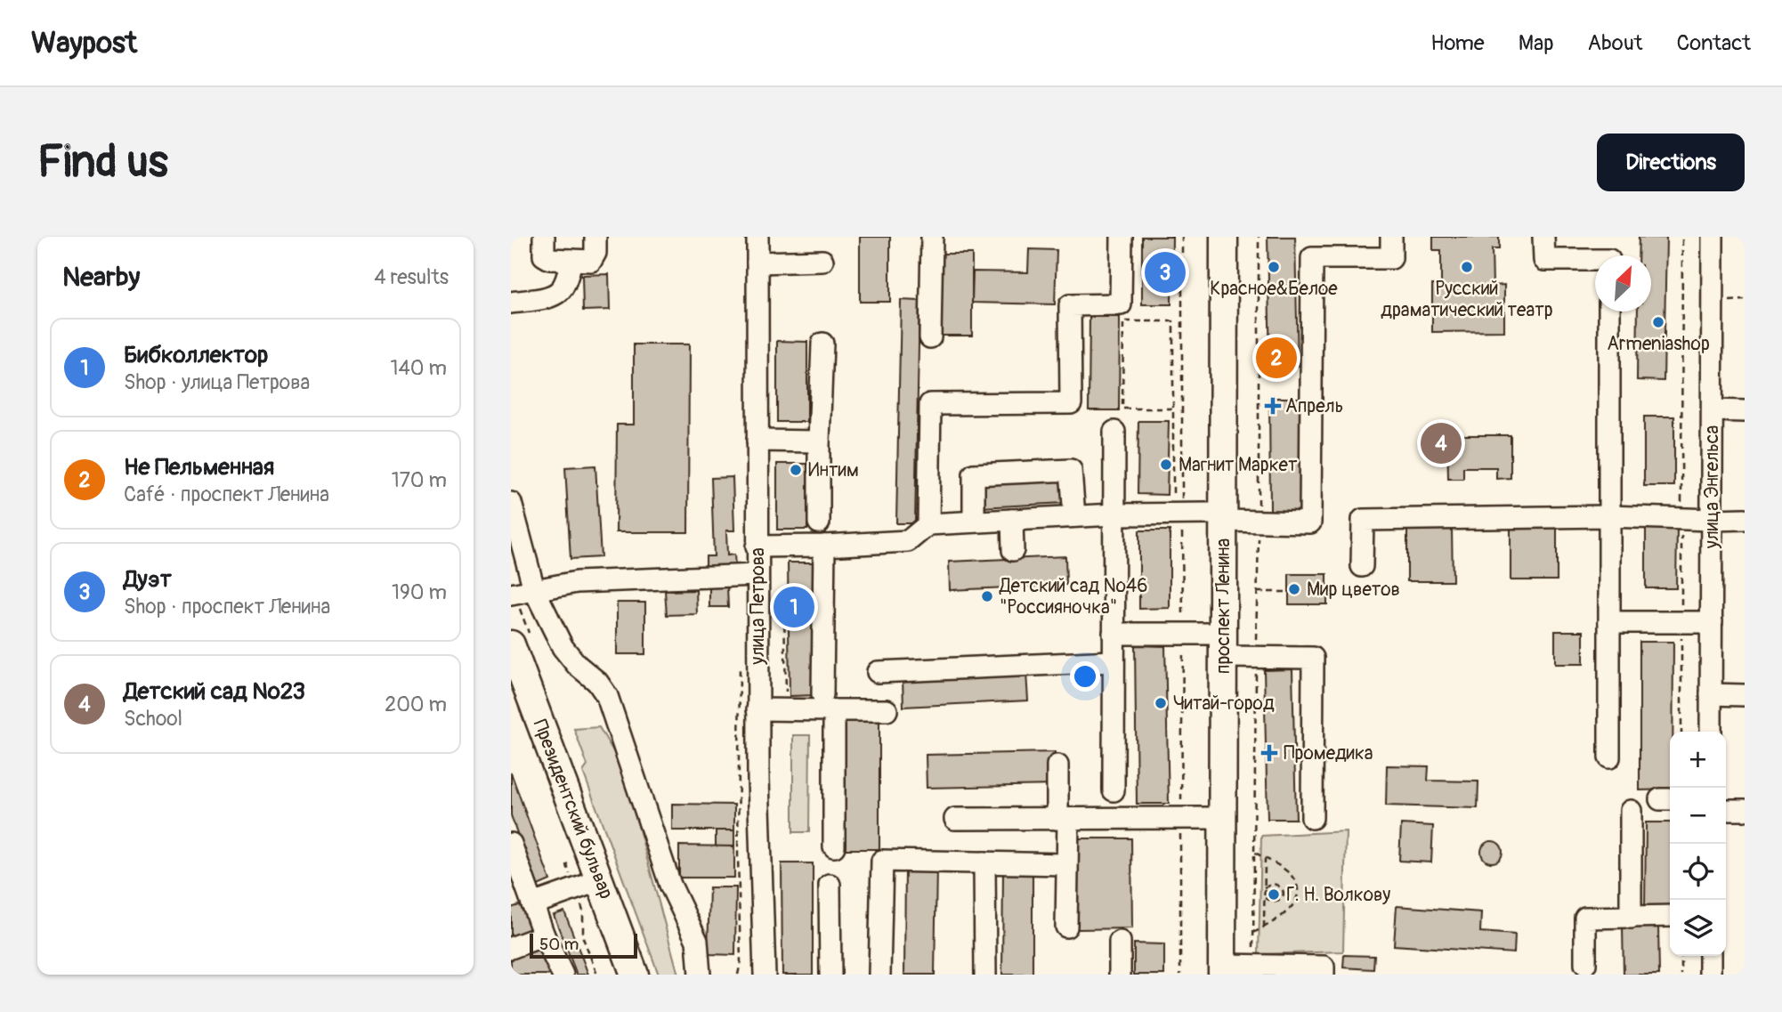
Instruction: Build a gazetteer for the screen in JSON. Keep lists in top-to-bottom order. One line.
{"streets":{"main road":["проспект Ленина","Президентский бульвар"],"street":["улица Энгельса","улица Петрова"]},"places":{"other":["Красное&Белое","Русский драматический театр","Armeniashop","Магнит Маркет","Интим","Мир цветов","Детский сад №46 \"Россияночка\"","Читай-город","Г. Н. Волкову"],"health":["Апрель","Промедика"]},"scale_bar":"50 m","north":"top right","page":{"header":"Waypost","nav":["Home","Map","About","Contact"],"buttons":"Directions","title":"Find us","heading":["Nearby","4 results"],"pins":["3","2","4","1"],"list":[{"mark":"1","name":"Бибколлектор","note":"Shop · улица Петрова","value":"140 m"},{"mark":"2","name":"Не Пельменная","note":"Café · проспект Ленина","value":"170 m"},{"mark":"3","name":"Дуэт","note":"Shop · проспект Ленина","value":"190 m"},{"mark":"4","name":"Детский сад №23","note":"School","value":"200 m"}],"map_buttons":["+","−"],"scale":"50 m"}}
